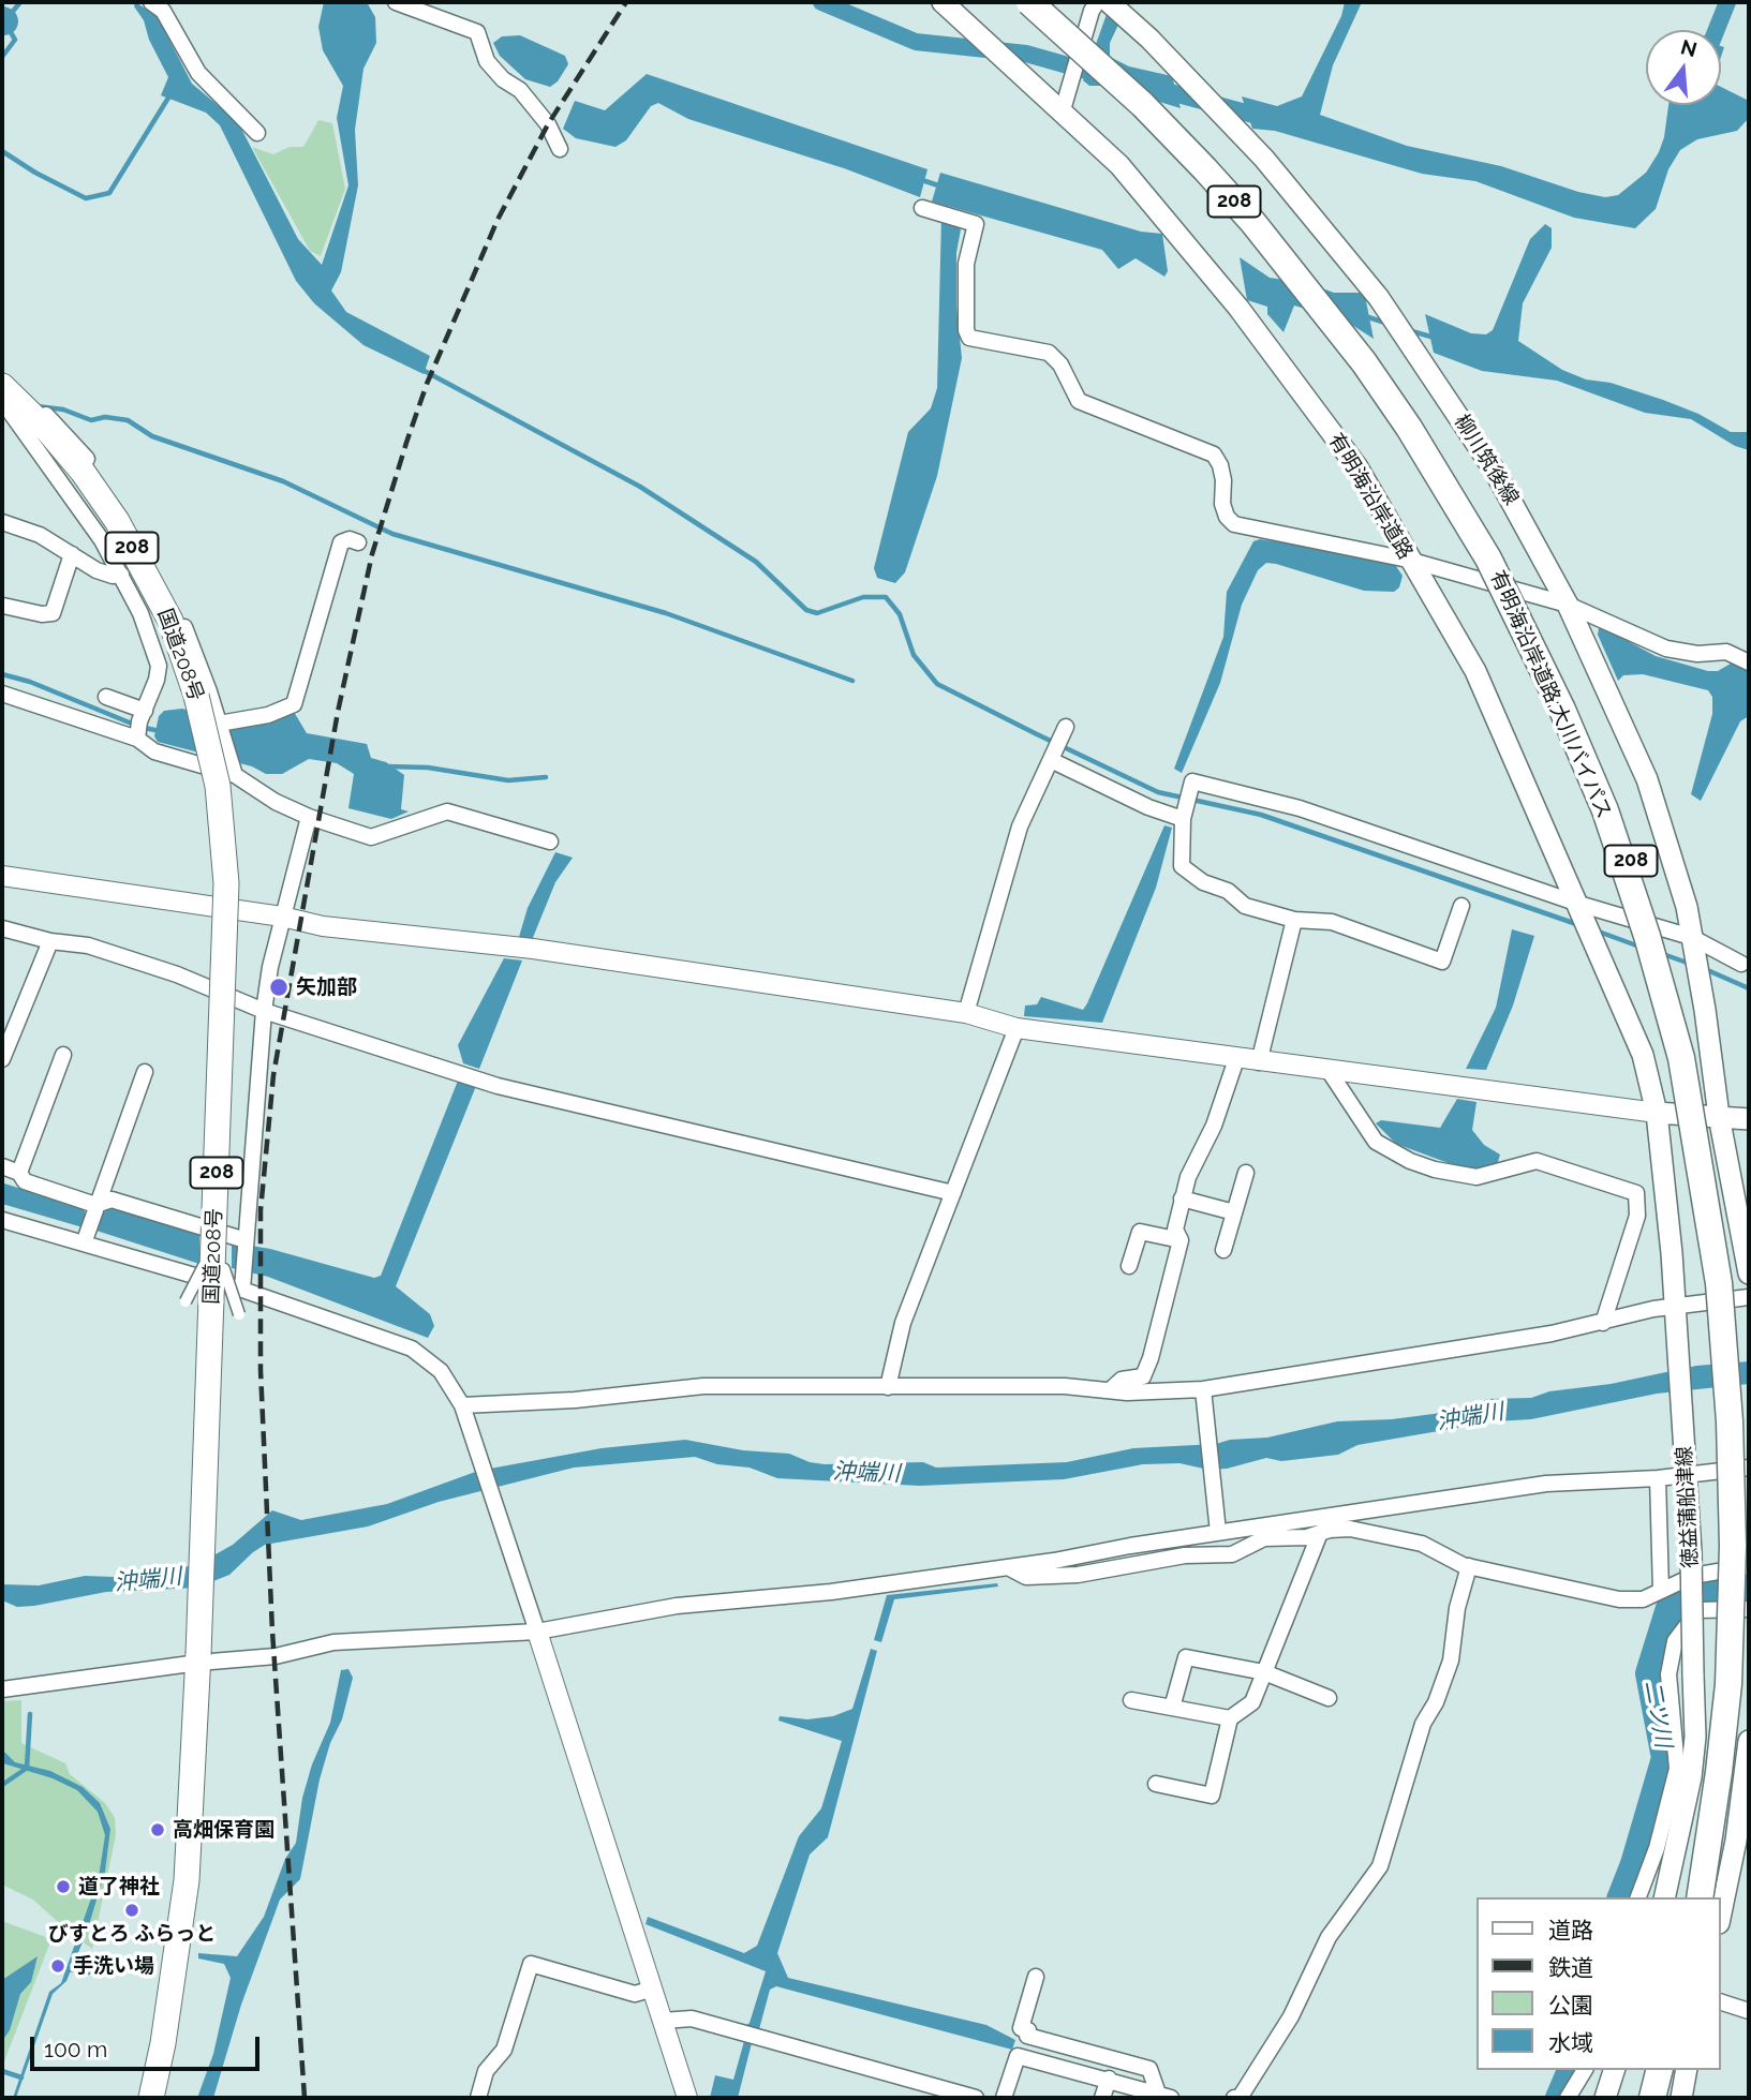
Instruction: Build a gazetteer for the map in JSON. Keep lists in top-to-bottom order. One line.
{"streets":{"highway":["208","国道208号","有明海沿岸道路;大川バイパス"],"main road":["柳川筑後線","有明海沿岸道路","徳益蒲船津線"]},"crossings":[["有明海沿岸道路","徳益蒲船津線"]],"water":["沖端川","二ツ川"],"places":["矢加部","高畑保育園","道了神社","びすとろ ふらっと","手洗い場"],"legend":["道路","鉄道","公園","水域"],"scale_bar":"100 m","north":"top"}
